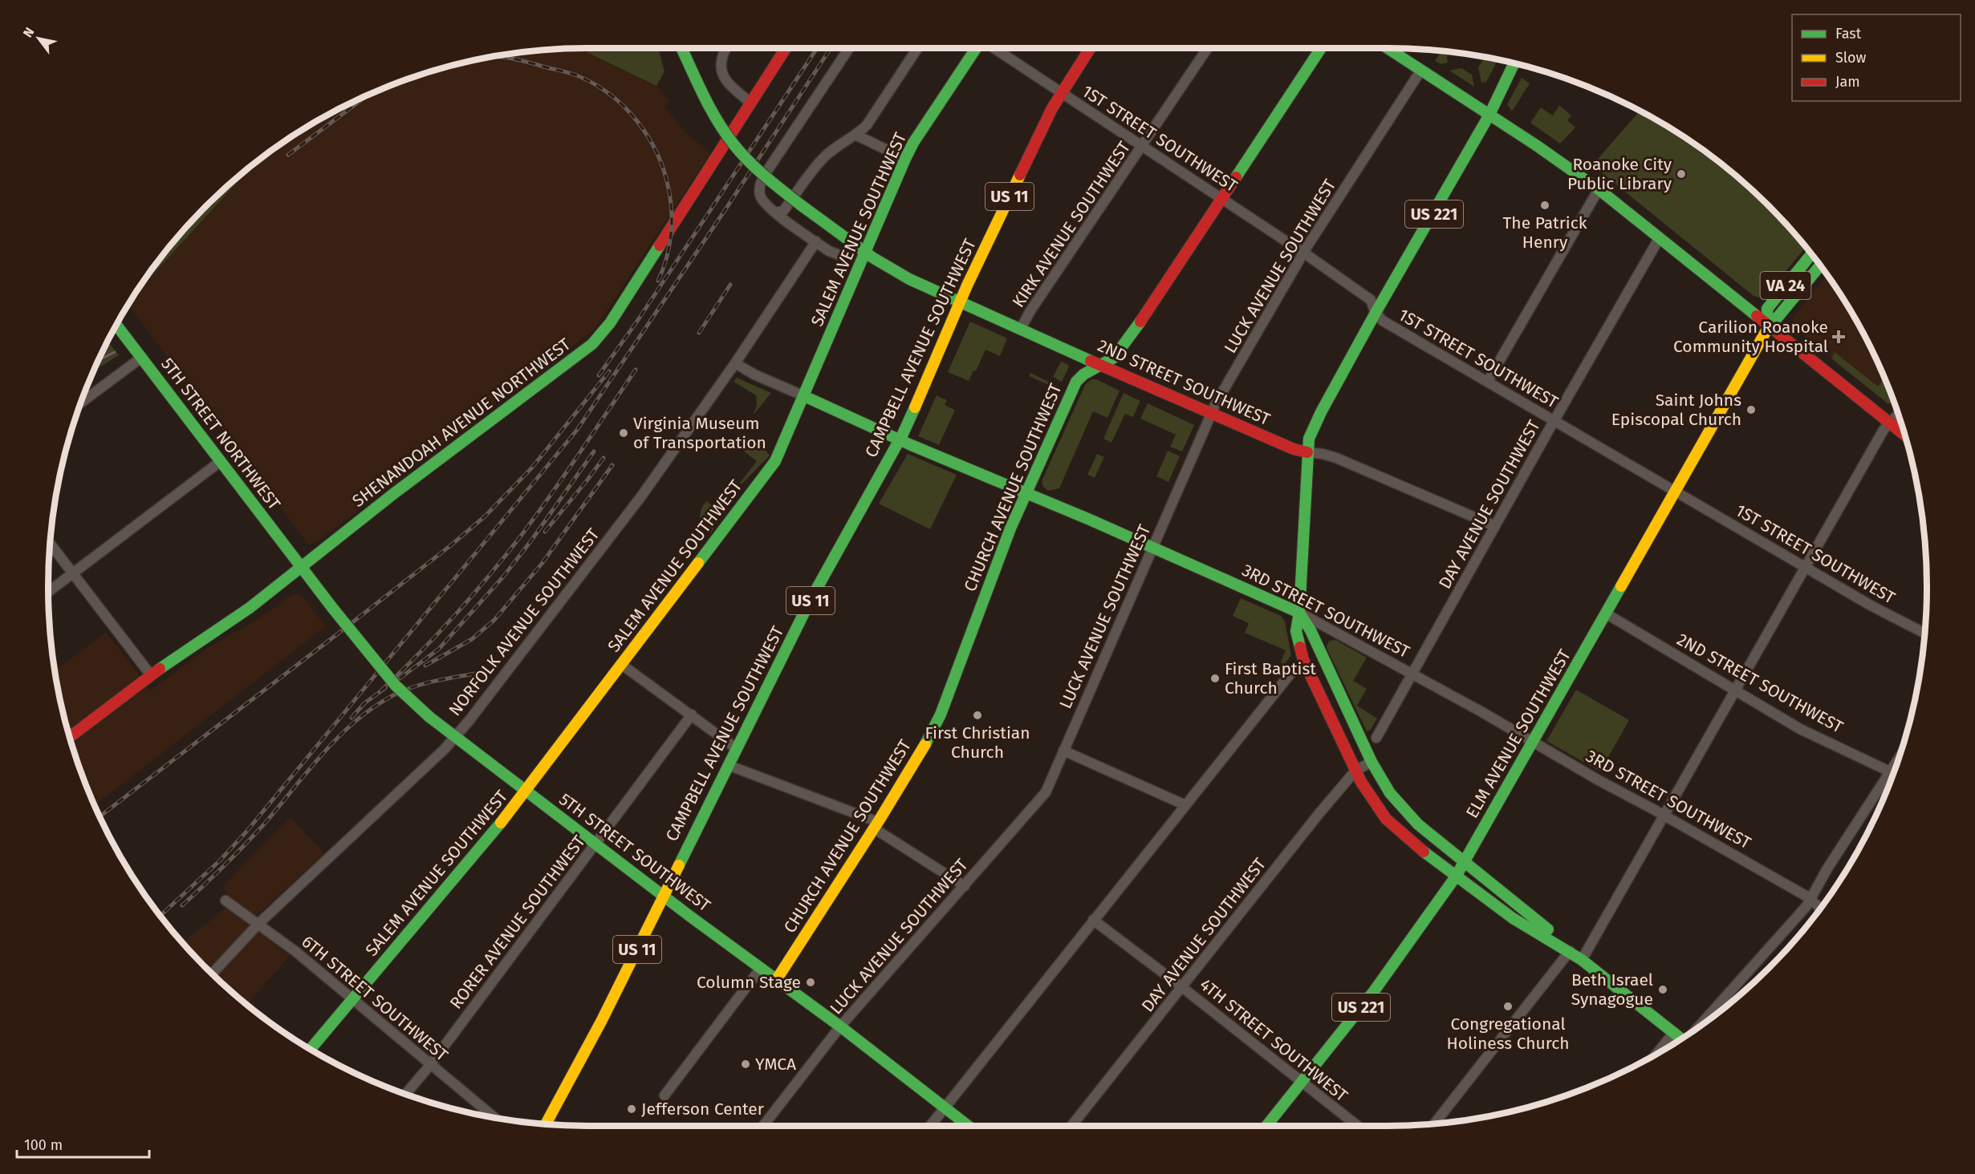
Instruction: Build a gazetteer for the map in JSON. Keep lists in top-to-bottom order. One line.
{"streets":{"street":["1ST STREET SOUTHWEST","US 11","US 221","KIRK AVENUE SOUTHWEST","SALEM AVENUE SOUTHWEST","LUCK AVENUE SOUTHWEST","VA 24","CAMPBELL AVENUE SOUTHWEST","2ND STREET SOUTHWEST","SHENANDOAH AVENUE NORTHWEST","5TH STREET NORTHWEST","CHURCH AVENUE SOUTHWEST","DAY AVENUE SOUTHWEST","3RD STREET SOUTHWEST","NORFOLK AVENUE SOUTHWEST","ELM AVENUE SOUTHWEST","5TH STREET SOUTHWEST","RORER AVENUE SOUTHWEST","6TH STREET SOUTHWEST","4TH STREET SOUTHWEST"]},"crossings":[["1ST STREET SOUTHWEST","US 221"],["1ST STREET SOUTHWEST","KIRK AVENUE SOUTHWEST"],["1ST STREET SOUTHWEST","LUCK AVENUE SOUTHWEST"],["1ST STREET SOUTHWEST","CAMPBELL AVENUE SOUTHWEST"],["1ST STREET SOUTHWEST","CHURCH AVENUE SOUTHWEST"],["1ST STREET SOUTHWEST","DAY AVENUE SOUTHWEST"],["1ST STREET SOUTHWEST","ELM AVENUE SOUTHWEST"],["US 221","2ND STREET SOUTHWEST"],["US 221","DAY AVENUE SOUTHWEST"],["US 221","3RD STREET SOUTHWEST"],["US 221","ELM AVENUE SOUTHWEST"],["KIRK AVENUE SOUTHWEST","2ND STREET SOUTHWEST"],["SALEM AVENUE SOUTHWEST","2ND STREET SOUTHWEST"],["SALEM AVENUE SOUTHWEST","3RD STREET SOUTHWEST"],["SALEM AVENUE SOUTHWEST","5TH STREET SOUTHWEST"],["SALEM AVENUE SOUTHWEST","6TH STREET SOUTHWEST"],["LUCK AVENUE SOUTHWEST","2ND STREET SOUTHWEST"],["LUCK AVENUE SOUTHWEST","3RD STREET SOUTHWEST"],["LUCK AVENUE SOUTHWEST","5TH STREET SOUTHWEST"],["VA 24","ELM AVENUE SOUTHWEST"],["CAMPBELL AVENUE SOUTHWEST","2ND STREET SOUTHWEST"],["CAMPBELL AVENUE SOUTHWEST","3RD STREET SOUTHWEST"],["CAMPBELL AVENUE SOUTHWEST","5TH STREET SOUTHWEST"],["2ND STREET SOUTHWEST","CHURCH AVENUE SOUTHWEST"],["2ND STREET SOUTHWEST","DAY AVENUE SOUTHWEST"],["2ND STREET SOUTHWEST","ELM AVENUE SOUTHWEST"],["SHENANDOAH AVENUE NORTHWEST","5TH STREET NORTHWEST"],["SHENANDOAH AVENUE NORTHWEST","5TH STREET SOUTHWEST"],["5TH STREET NORTHWEST","5TH STREET SOUTHWEST"],["CHURCH AVENUE SOUTHWEST","3RD STREET SOUTHWEST"],["CHURCH AVENUE SOUTHWEST","5TH STREET SOUTHWEST"],["DAY AVENUE SOUTHWEST","3RD STREET SOUTHWEST"],["DAY AVENUE SOUTHWEST","4TH STREET SOUTHWEST"],["3RD STREET SOUTHWEST","NORFOLK AVENUE SOUTHWEST"],["3RD STREET SOUTHWEST","ELM AVENUE SOUTHWEST"],["NORFOLK AVENUE SOUTHWEST","5TH STREET SOUTHWEST"],["NORFOLK AVENUE SOUTHWEST","6TH STREET SOUTHWEST"],["ELM AVENUE SOUTHWEST","4TH STREET SOUTHWEST"],["5TH STREET SOUTHWEST","RORER AVENUE SOUTHWEST"],["RORER AVENUE SOUTHWEST","6TH STREET SOUTHWEST"]],"places":{"other":["Roanoke City Public Library","The Patrick Henry","Saint Johns Episcopal Church","Virginia Museum of Transportation","First Baptist Church","First Christian Church","Column Stage","Beth Israel Synagogue","Congregational Holiness Church","YMCA","Jefferson Center"],"health":["Carilion Roanoke Community Hospital"]},"legend":["Fast","Slow","Jam"],"scale_bar":"100 m","north":"top left"}
